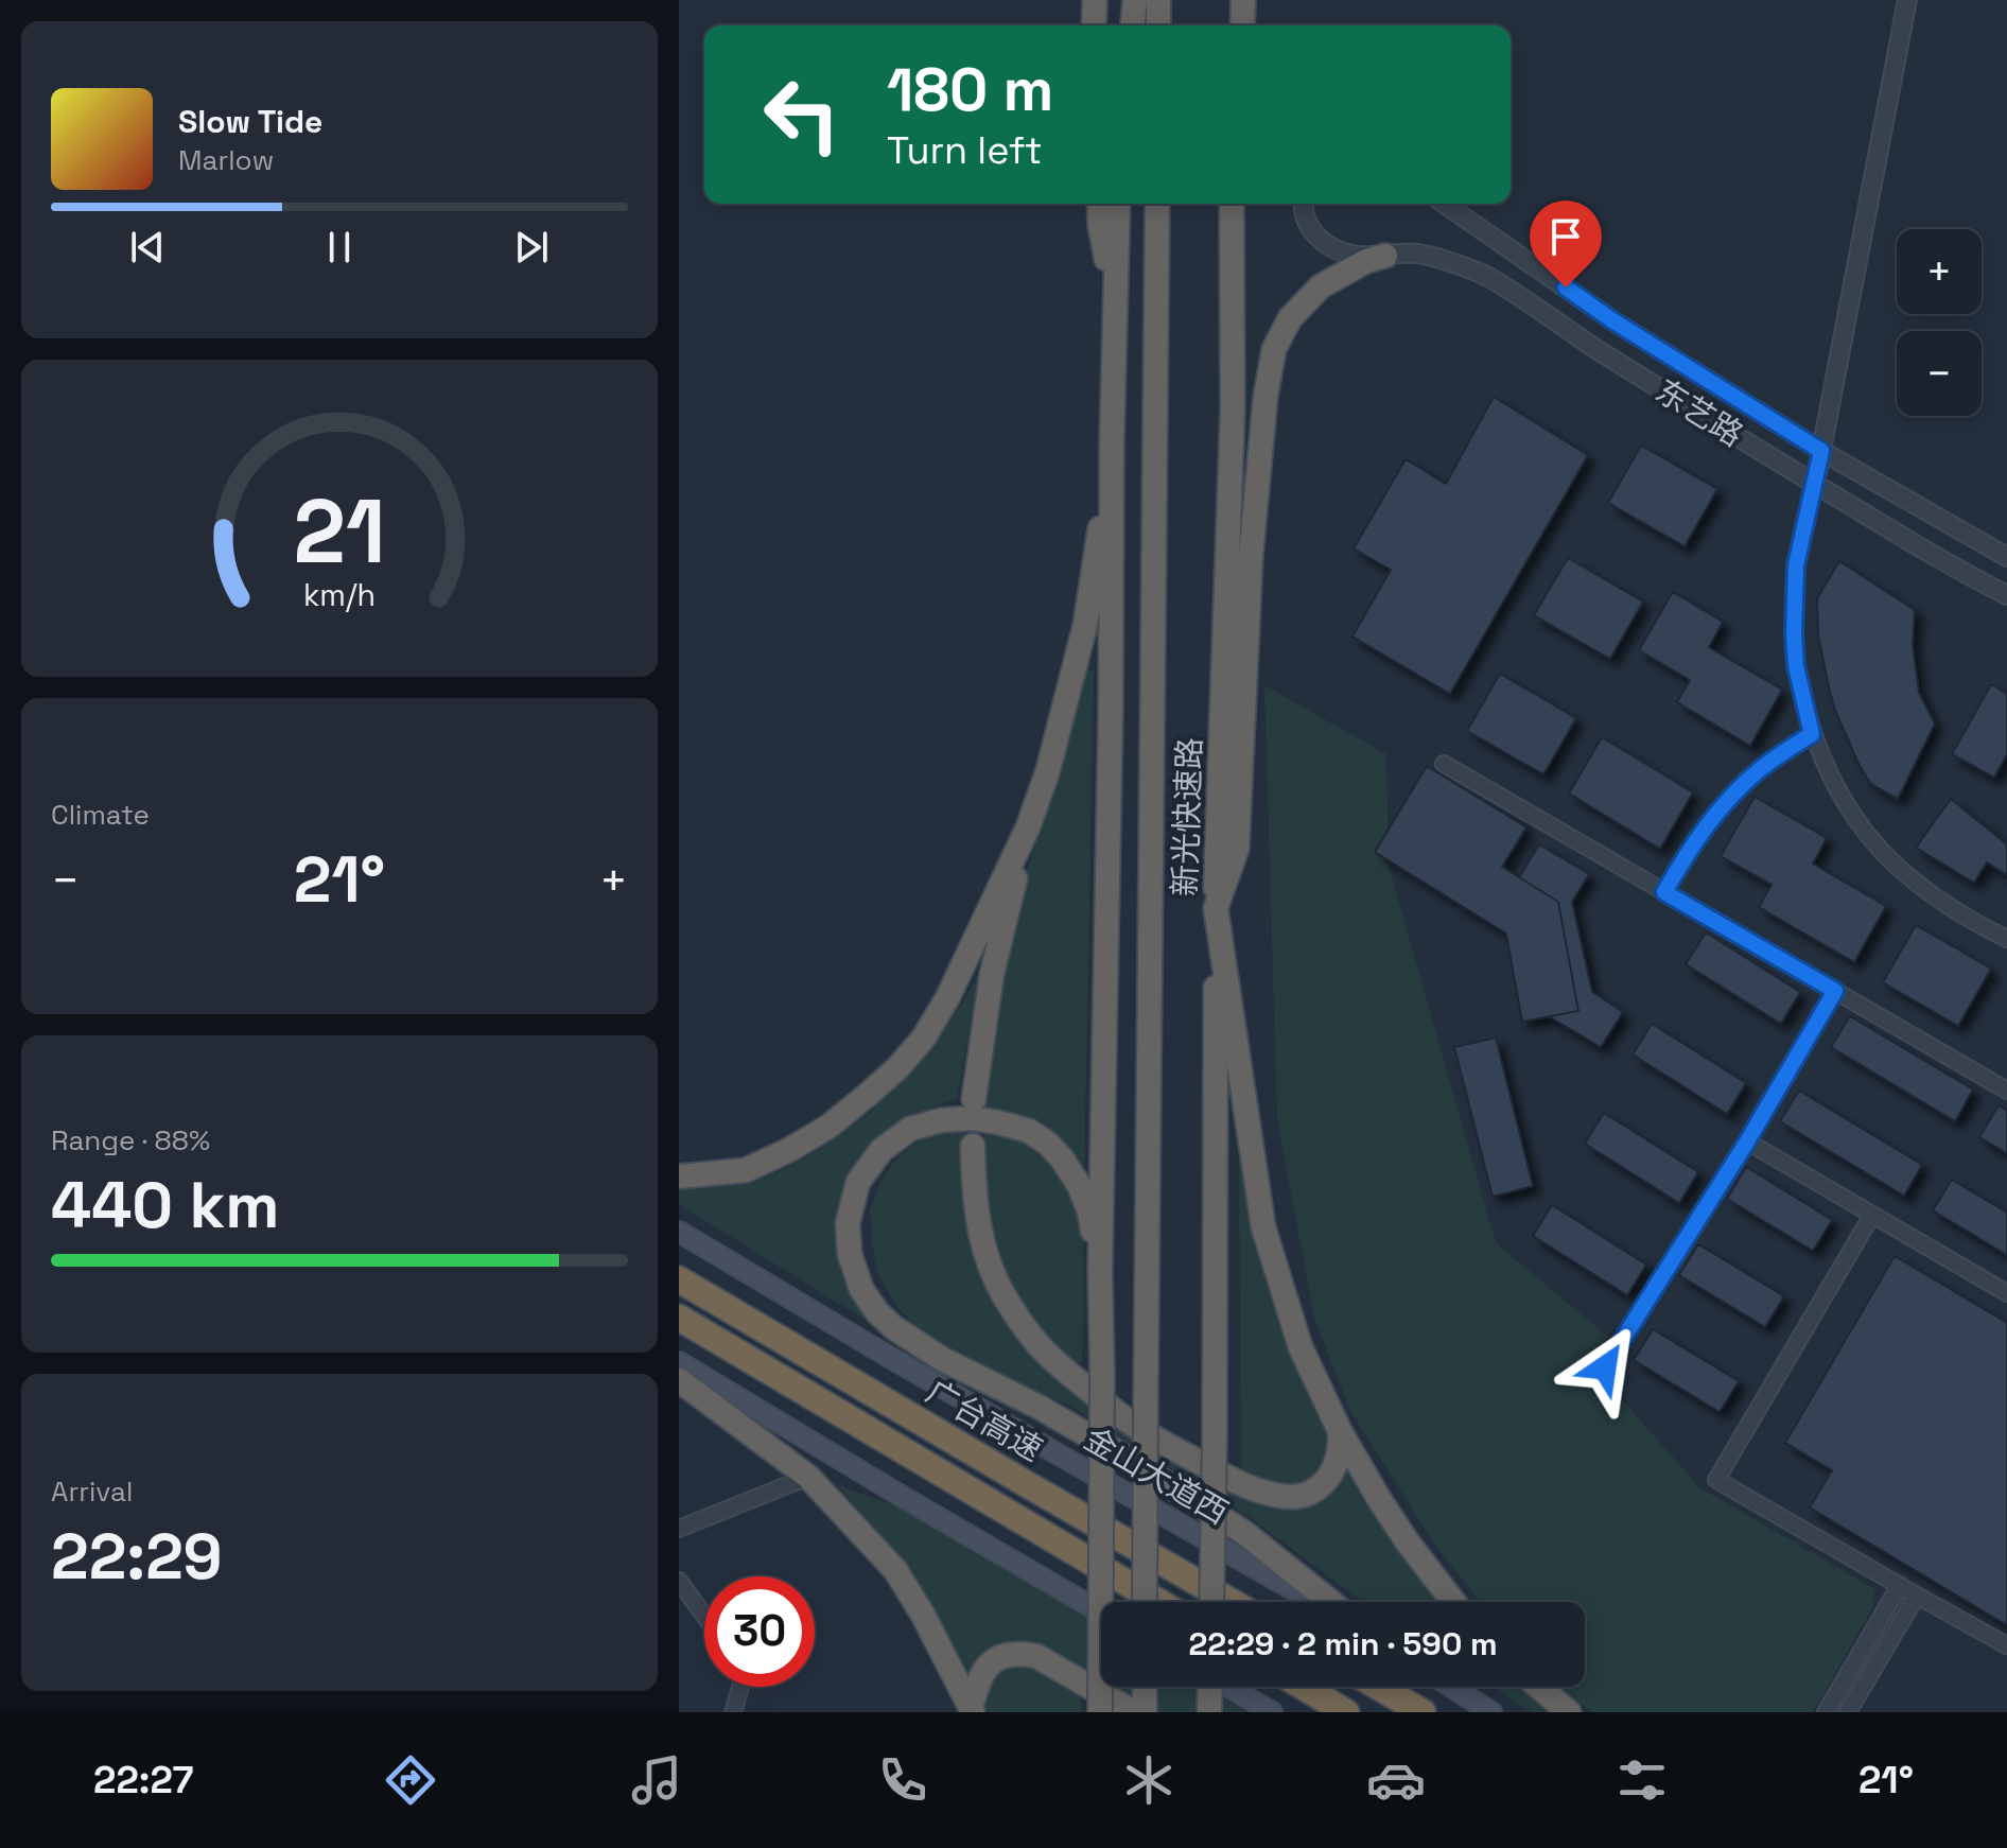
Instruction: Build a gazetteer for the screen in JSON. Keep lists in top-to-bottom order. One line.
{"streets":{"highway":["新光快速路","广台高速"],"main road":["金山大道西"],"street":["东艺路"]},"page":{"turn":["180 m","Turn left"],"song":["Slow Tide","Marlow"],"map_buttons":["+","−"],"tile":["Climate",["Range · 88%","440 km"],["Arrival","22:29"]],"heat":["−","21°","+"],"limit":"30","trip":"22:29 · 2 min · 590 m","tabs":["22:27","21°"],"gauge":["21","km/h"]}}
